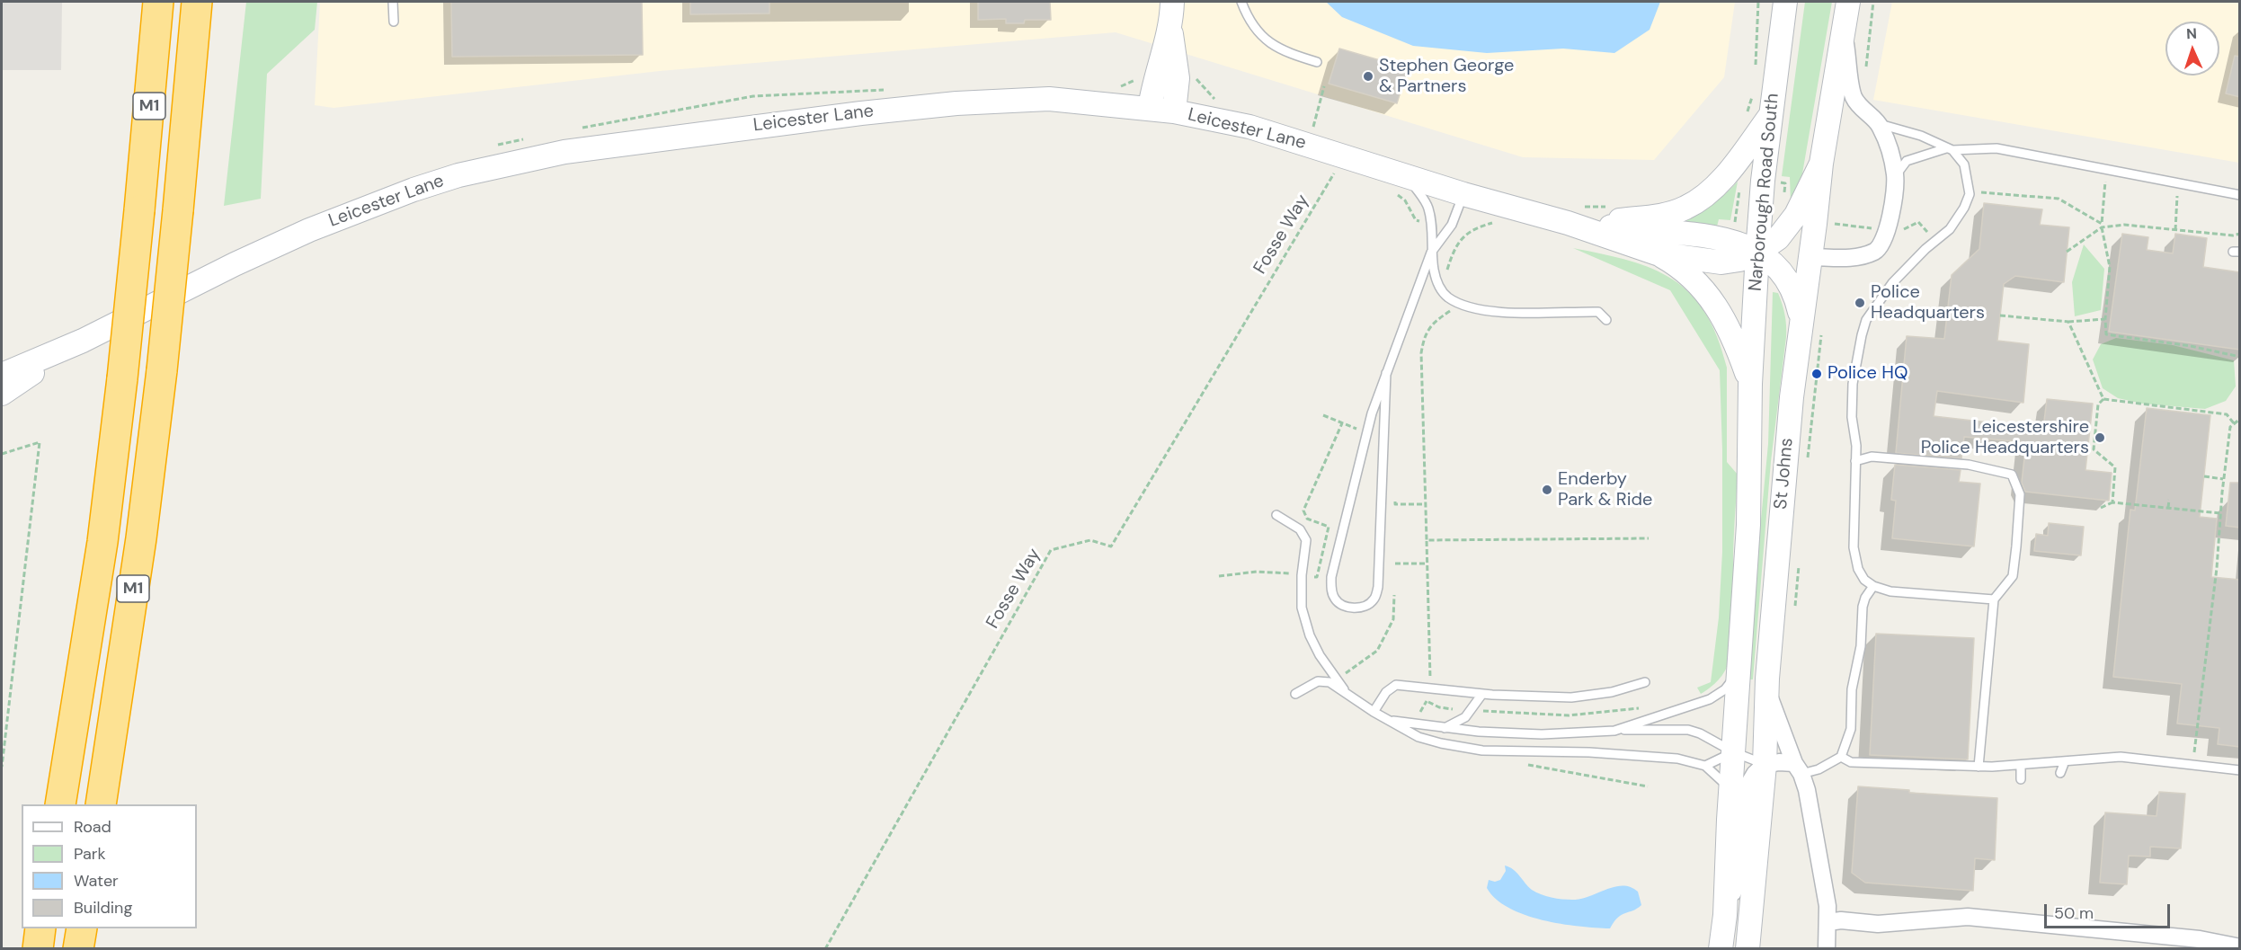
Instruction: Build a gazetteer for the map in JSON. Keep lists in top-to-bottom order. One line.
{"streets":{"highway":["M1"],"main road":["Leicester Lane","Narborough Road South","St Johns"],"path":["Fosse Way"]},"crossings":[["Leicester Lane","Narborough Road South"],["Leicester Lane","Fosse Way"],["Narborough Road South","St Johns"]],"places":["Stephen George & Partners","Police Headquarters","Police HQ","Leicestershire Police Headquarters","Enderby Park & Ride"],"legend":["Road","Park","Water","Building"],"scale_bar":"50 m","north":"top"}
